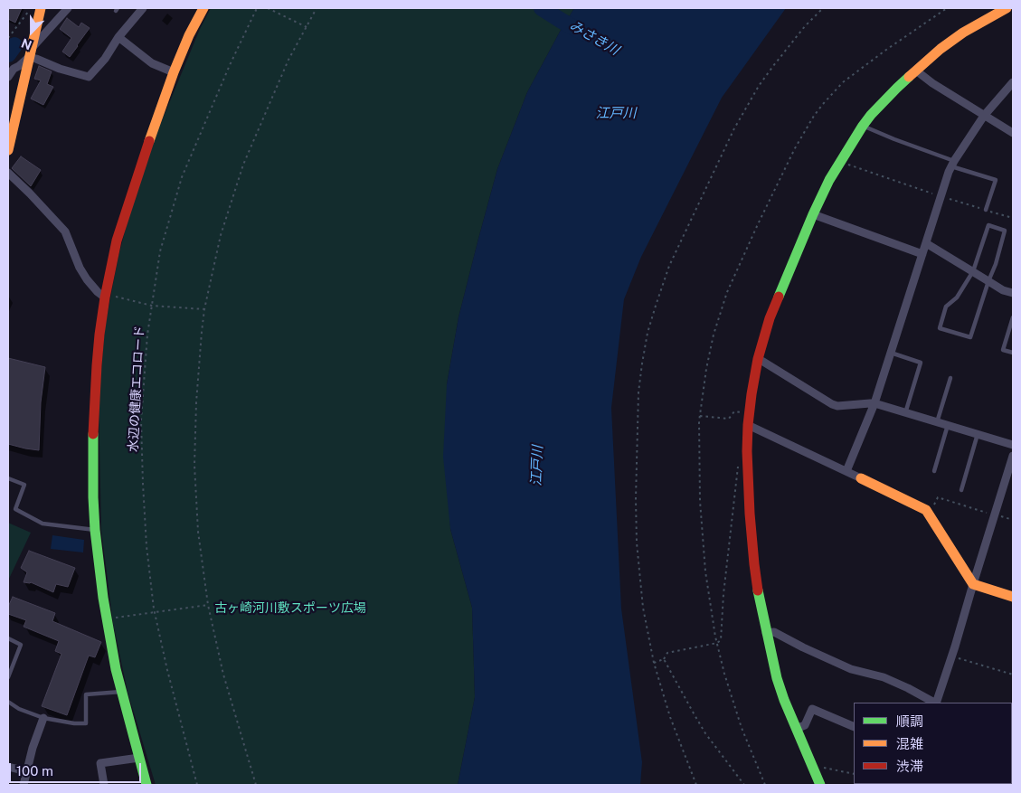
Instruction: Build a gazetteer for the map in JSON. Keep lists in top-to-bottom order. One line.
{"streets":{"path":["水辺の健康エコロード"]},"water":["みさき川","江戸川"],"parks":["古ヶ崎河川敷スポーツ広場"],"legend":["順調","混雑","渋滞"],"scale_bar":"100 m","north":"bottom"}
